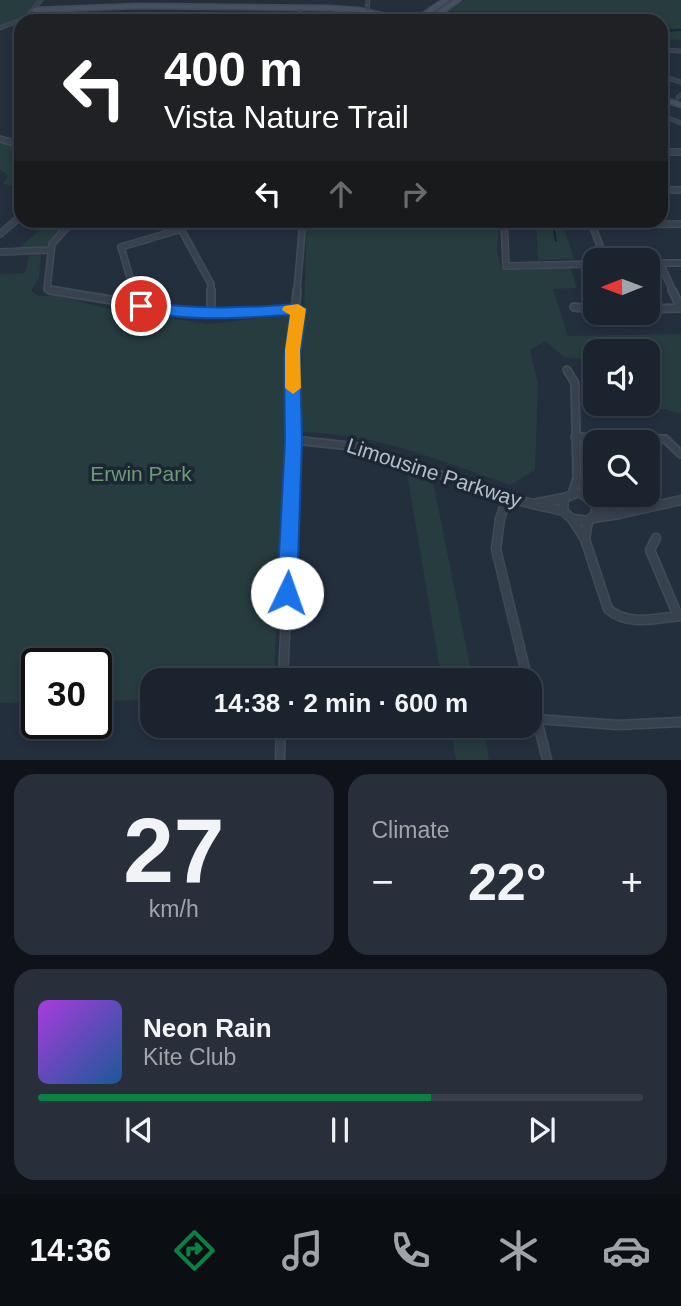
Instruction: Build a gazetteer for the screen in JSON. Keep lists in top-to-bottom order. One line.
{"streets":{"street":["Limousine Parkway"]},"parks":["Erwin Park"],"north":"left","page":{"turn":["400 m","Vista Nature Trail"],"limit":"30","trip":"14:38 · 2 min · 600 m","tile":[["27","km/h"],"Climate"],"heat":["−","22°","+"],"song":["Neon Rain","Kite Club"],"tabs":"14:36"}}
